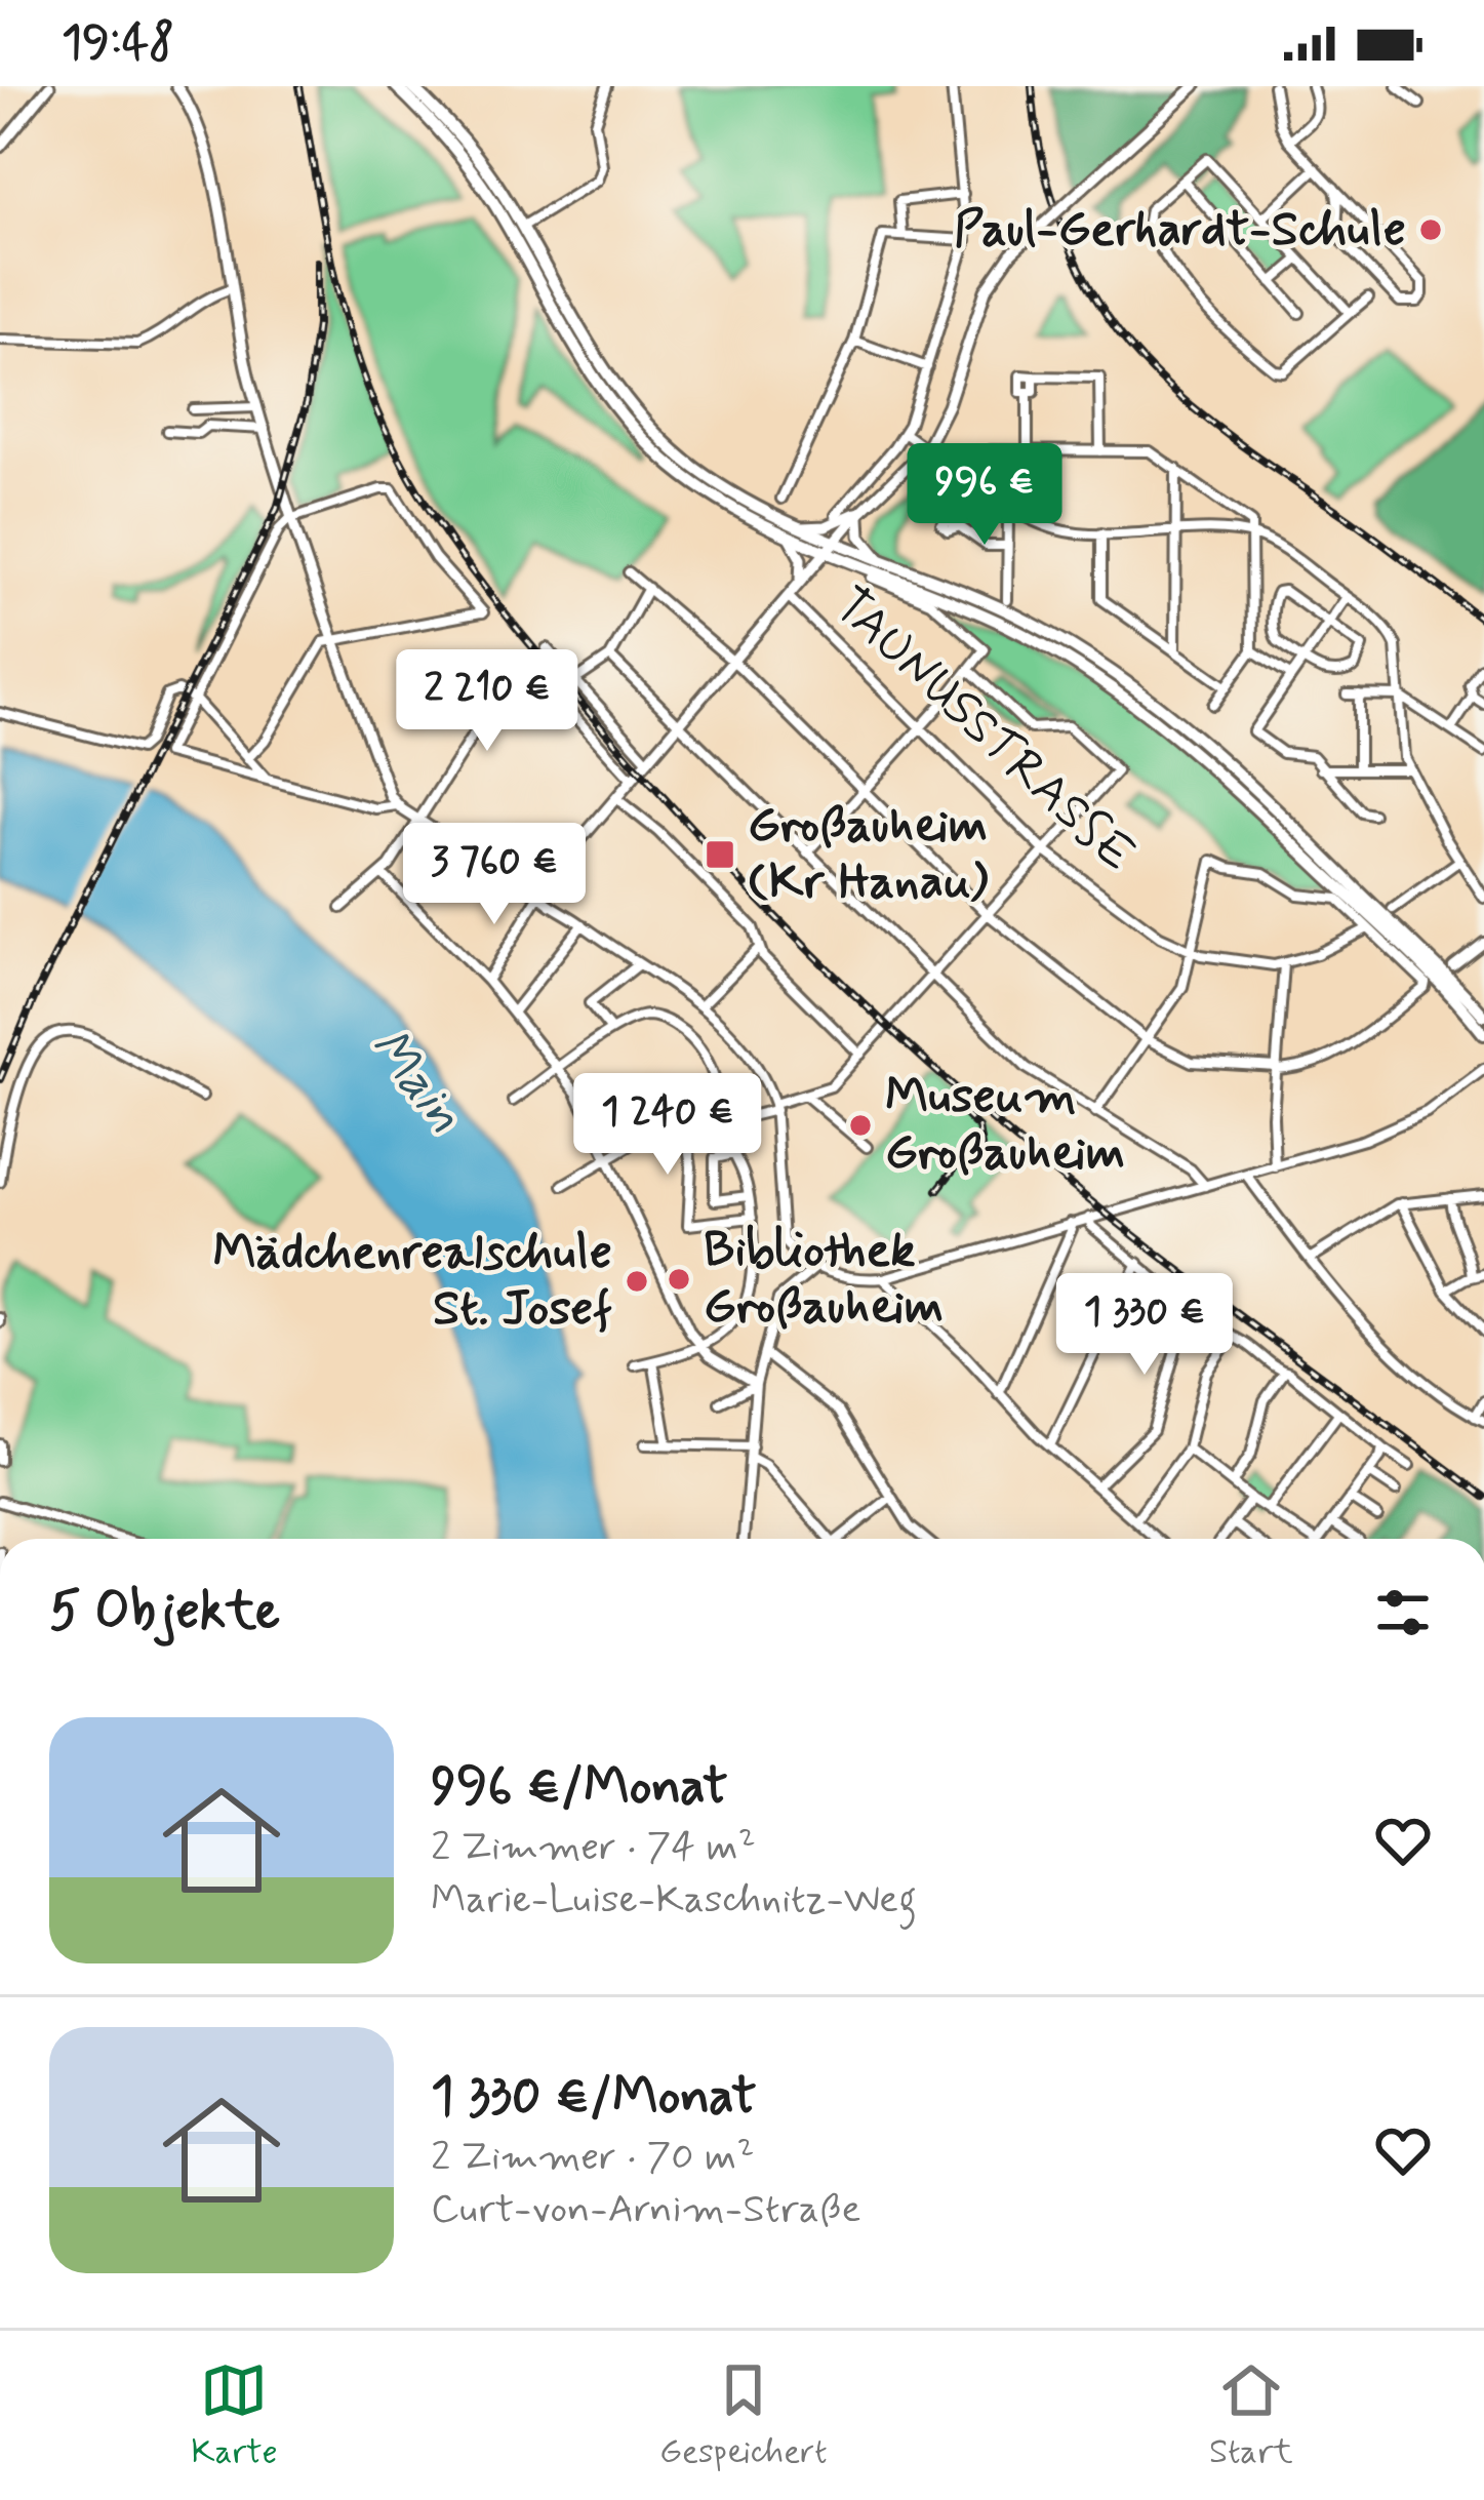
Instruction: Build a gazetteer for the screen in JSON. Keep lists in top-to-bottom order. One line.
{"streets":{"street":["TAUNUSSTRASSE"]},"water":["Main"],"places":{"other":["Paul-Gerhardt-Schule","Museum Großauheim","Bibliothek Großauheim","Mädchenrealschule St. Josef"],"transit":["Großauheim (Kr Hanau)"]},"page":{"status":"19:48","price":["996 €","2 210 €","3 760 €","1 240 €","1 330 €"],"heading":"5 Objekte","list":[{"name":"996 €/Monat","note":"2 Zimmer · 74 m² · Marie-Luise-Kaschnitz-Weg"},{"name":"1 330 €/Monat","note":"2 Zimmer · 70 m² · Curt-von-Arnim-Straße"}],"tabs":["Karte","Gespeichert","Start"]}}
